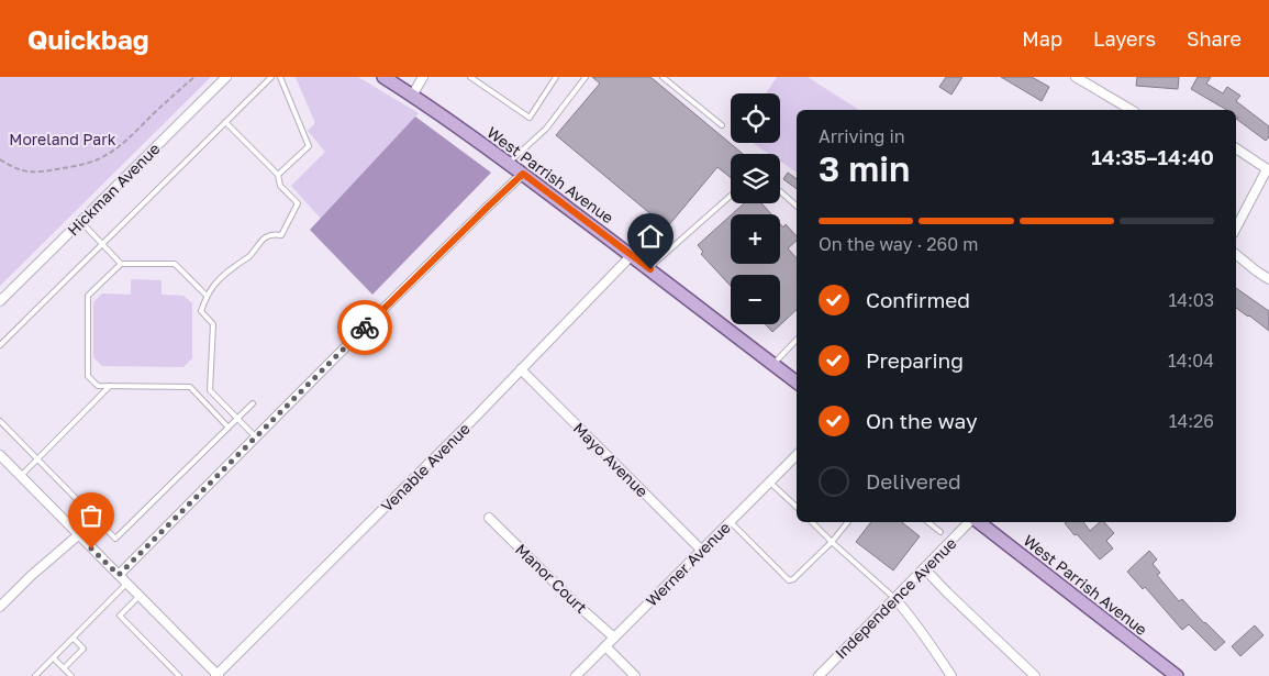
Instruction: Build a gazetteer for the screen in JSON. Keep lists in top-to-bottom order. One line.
{"streets":{"main road":["West Parrish Avenue"],"street":["Hickman Avenue","Mayo Avenue","Venable Avenue","Werner Avenue","Manor Court","Independence Avenue"]},"crossings":[["West Parrish Avenue","Venable Avenue"],["Mayo Avenue","Venable Avenue"],["Mayo Avenue","Werner Avenue"],["Werner Avenue","Manor Court"]],"parks":["Moreland Park"],"page":{"header":"Quickbag","nav":["Map","Layers","Share"],"map_buttons":["+","−"],"heading":["3 min","Arriving in","14:35–14:40"],"bar":"On the way · 260 m","list":[["Confirmed","14:03"],["Preparing","14:04"],["On the way","14:26"],"Delivered"]}}
